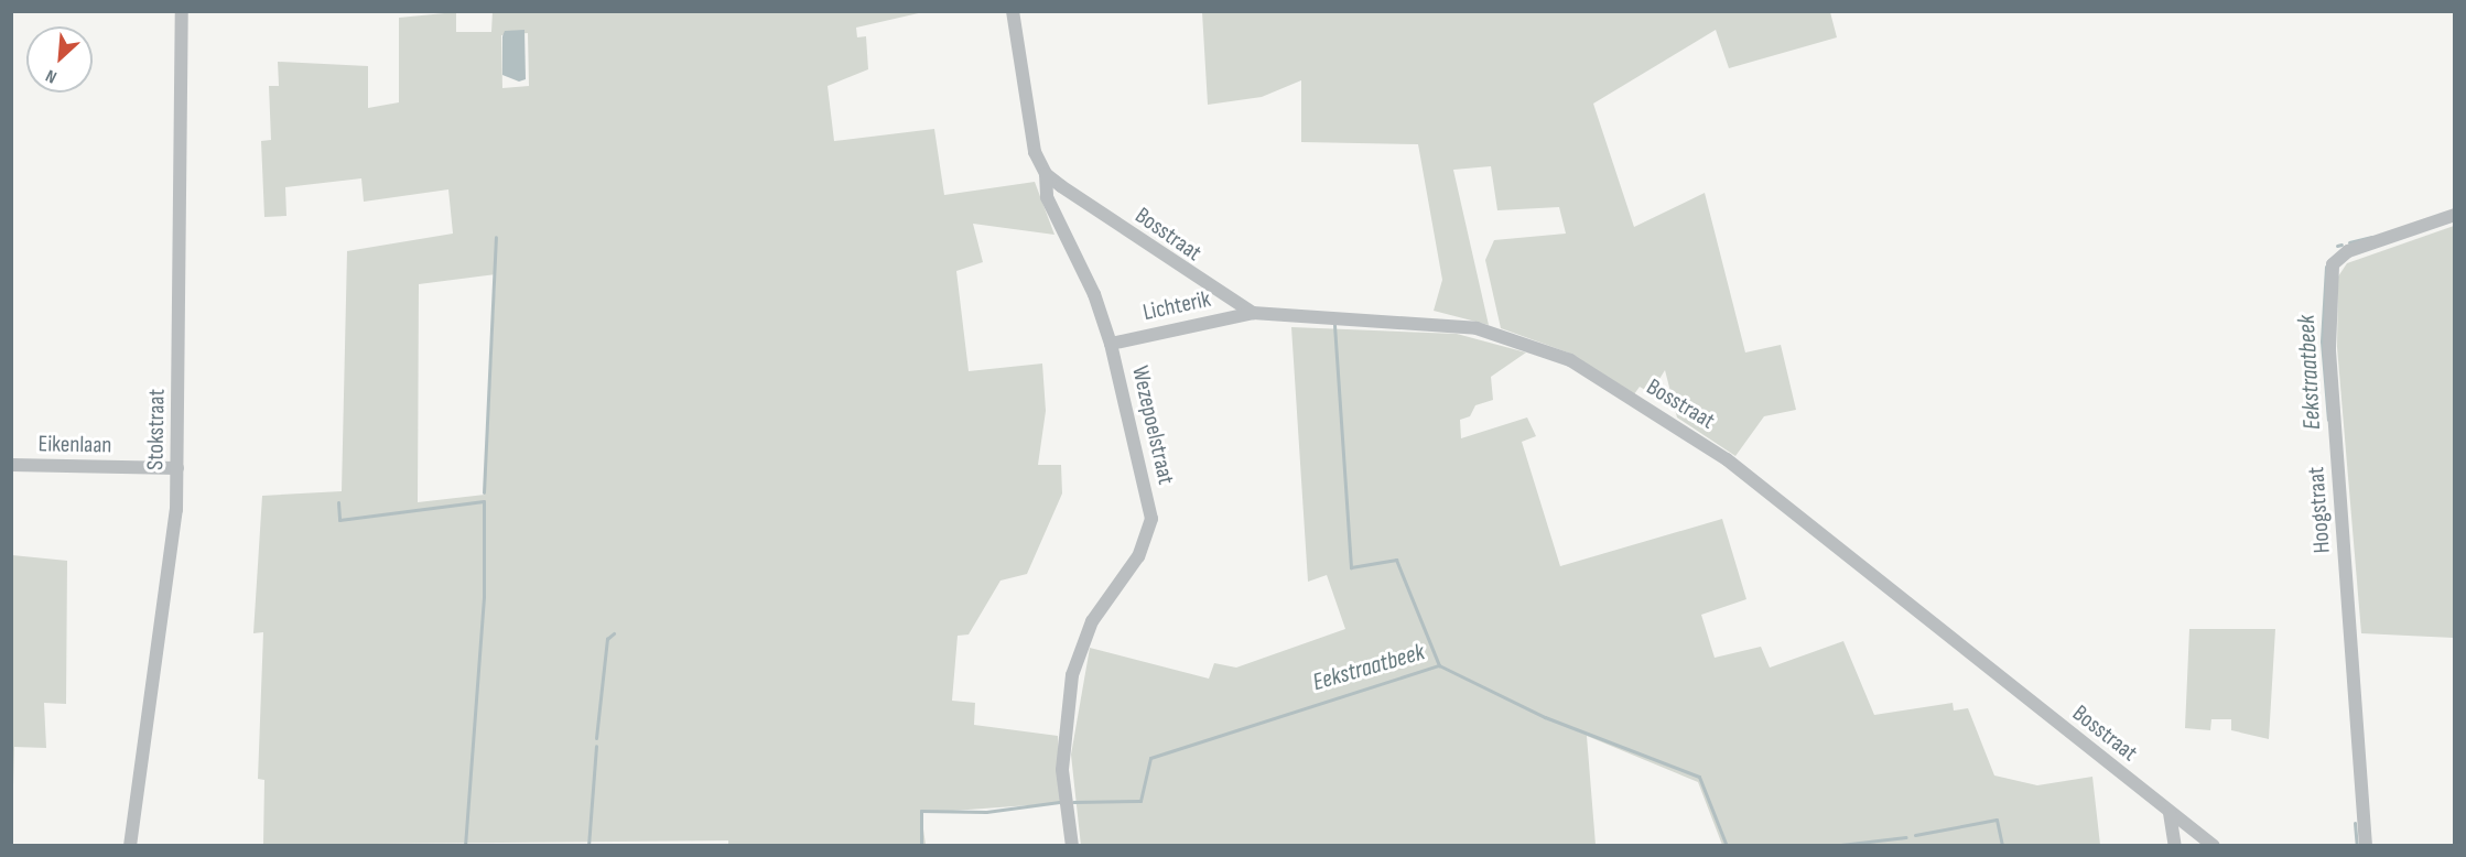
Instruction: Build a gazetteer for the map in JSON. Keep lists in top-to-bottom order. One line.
{"streets":{"street":["Bosstraat","Lichterik","Wezepoelstraat","Stokstraat","Eikenlaan","Hoogstraat"]},"crossings":[["Bosstraat","Lichterik"],["Bosstraat","Wezepoelstraat"],["Lichterik","Wezepoelstraat"],["Stokstraat","Eikenlaan"]],"water":["Eekstraatbeek"],"north":"bottom left"}
